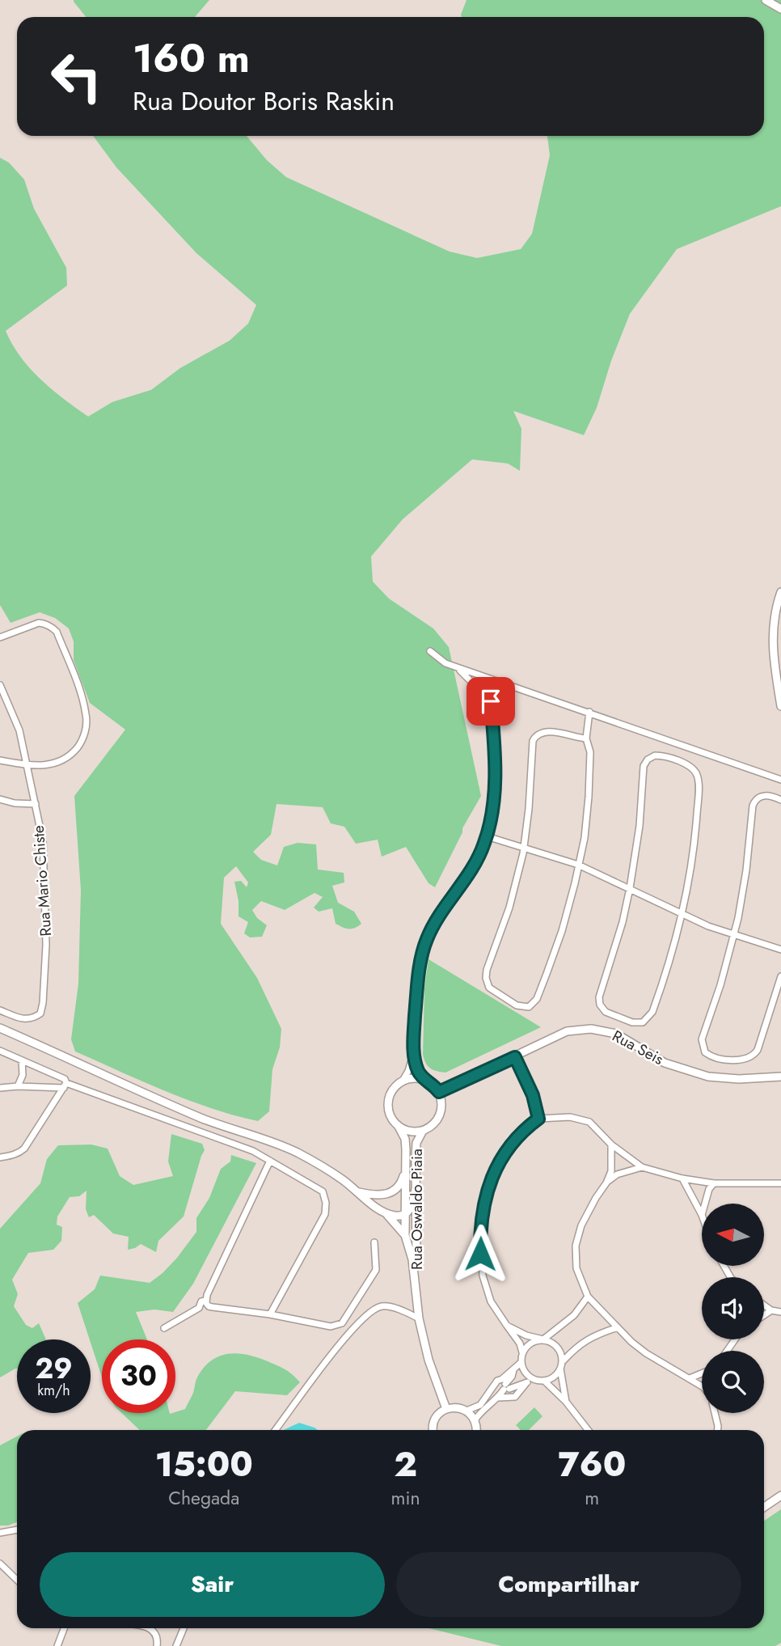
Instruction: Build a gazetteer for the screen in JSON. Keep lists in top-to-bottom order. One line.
{"streets":{"street":["Rua Mario Chiste","Rua Seis","Rua Oswaldo Piaia"]},"crossings":[["Rua Seis","Rua Oswaldo Piaia"]],"north":"left","page":{"turn":["160 m","Rua Doutor Boris Raskin"],"speed":"29 km/h","limit":"30","eta":["15:00","Chegada","2","min","760","m"],"buttons":["Sair","Compartilhar"]}}
